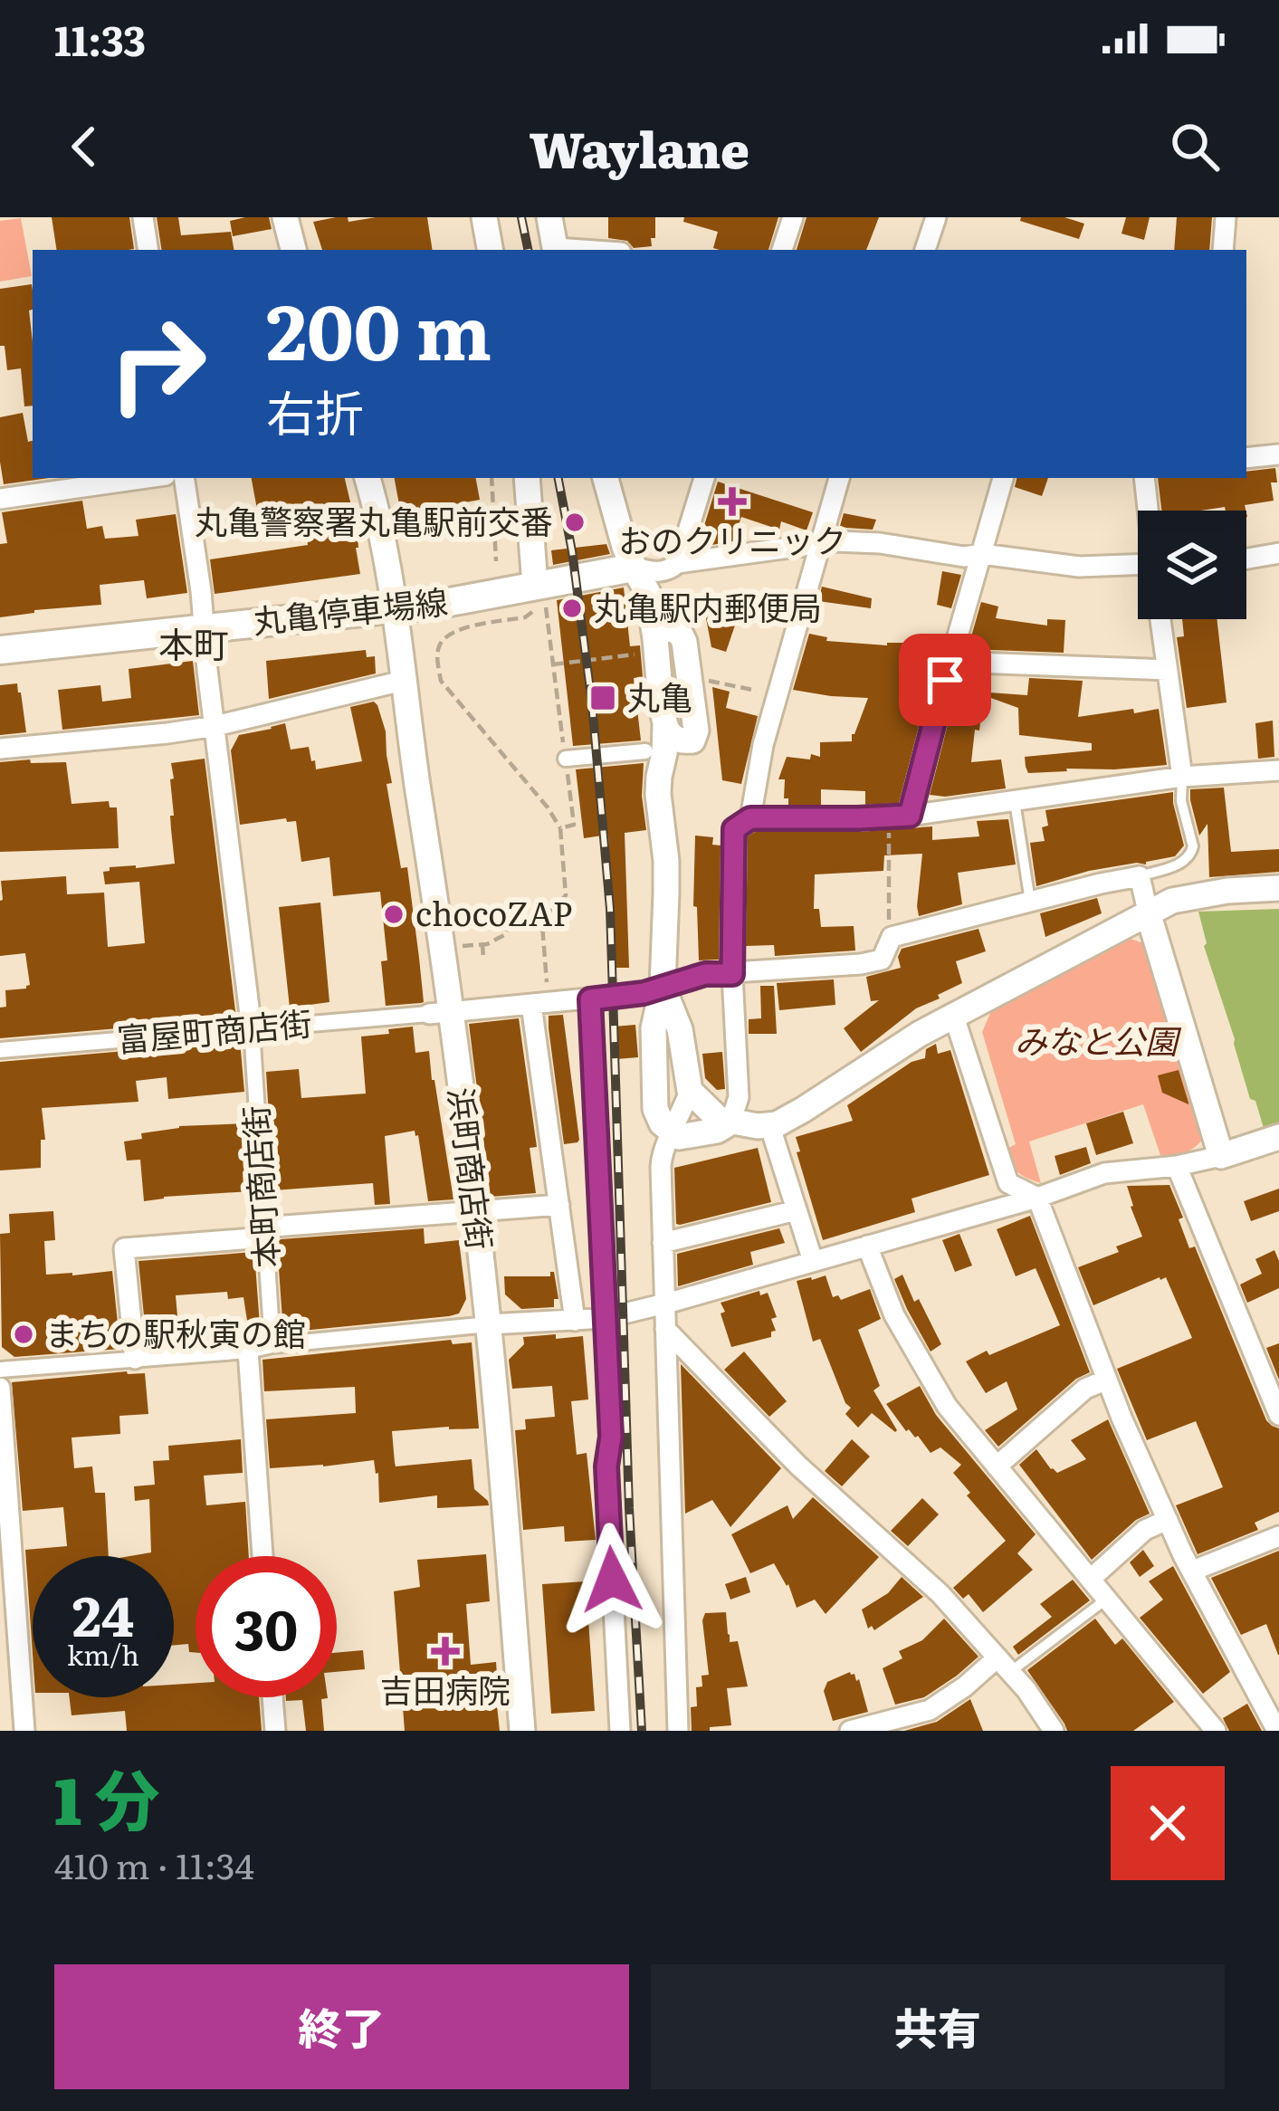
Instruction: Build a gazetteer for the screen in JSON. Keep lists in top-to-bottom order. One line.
{"streets":{"main road":["丸亀停車場線"],"street":["富屋町商店街","浜町商店街","本町商店街"]},"crossings":[["丸亀停車場線","浜町商店街"],["富屋町商店街","浜町商店街"],["富屋町商店街","本町商店街"]],"districts":["本町"],"parks":["みなと公園"],"places":{"health":["おのクリニック","吉田病院"],"other":["丸亀警察署丸亀駅前交番","丸亀駅内郵便局","chocoZAP","まちの駅秋寅の館"],"transit":["丸亀"]},"page":{"status":"11:33","header":"Waylane","turn":["200 m","右折"],"speed":"24 km/h","limit":"30","heading":["1 分","410 m · 11:34"],"buttons":["終了","共有"]}}
